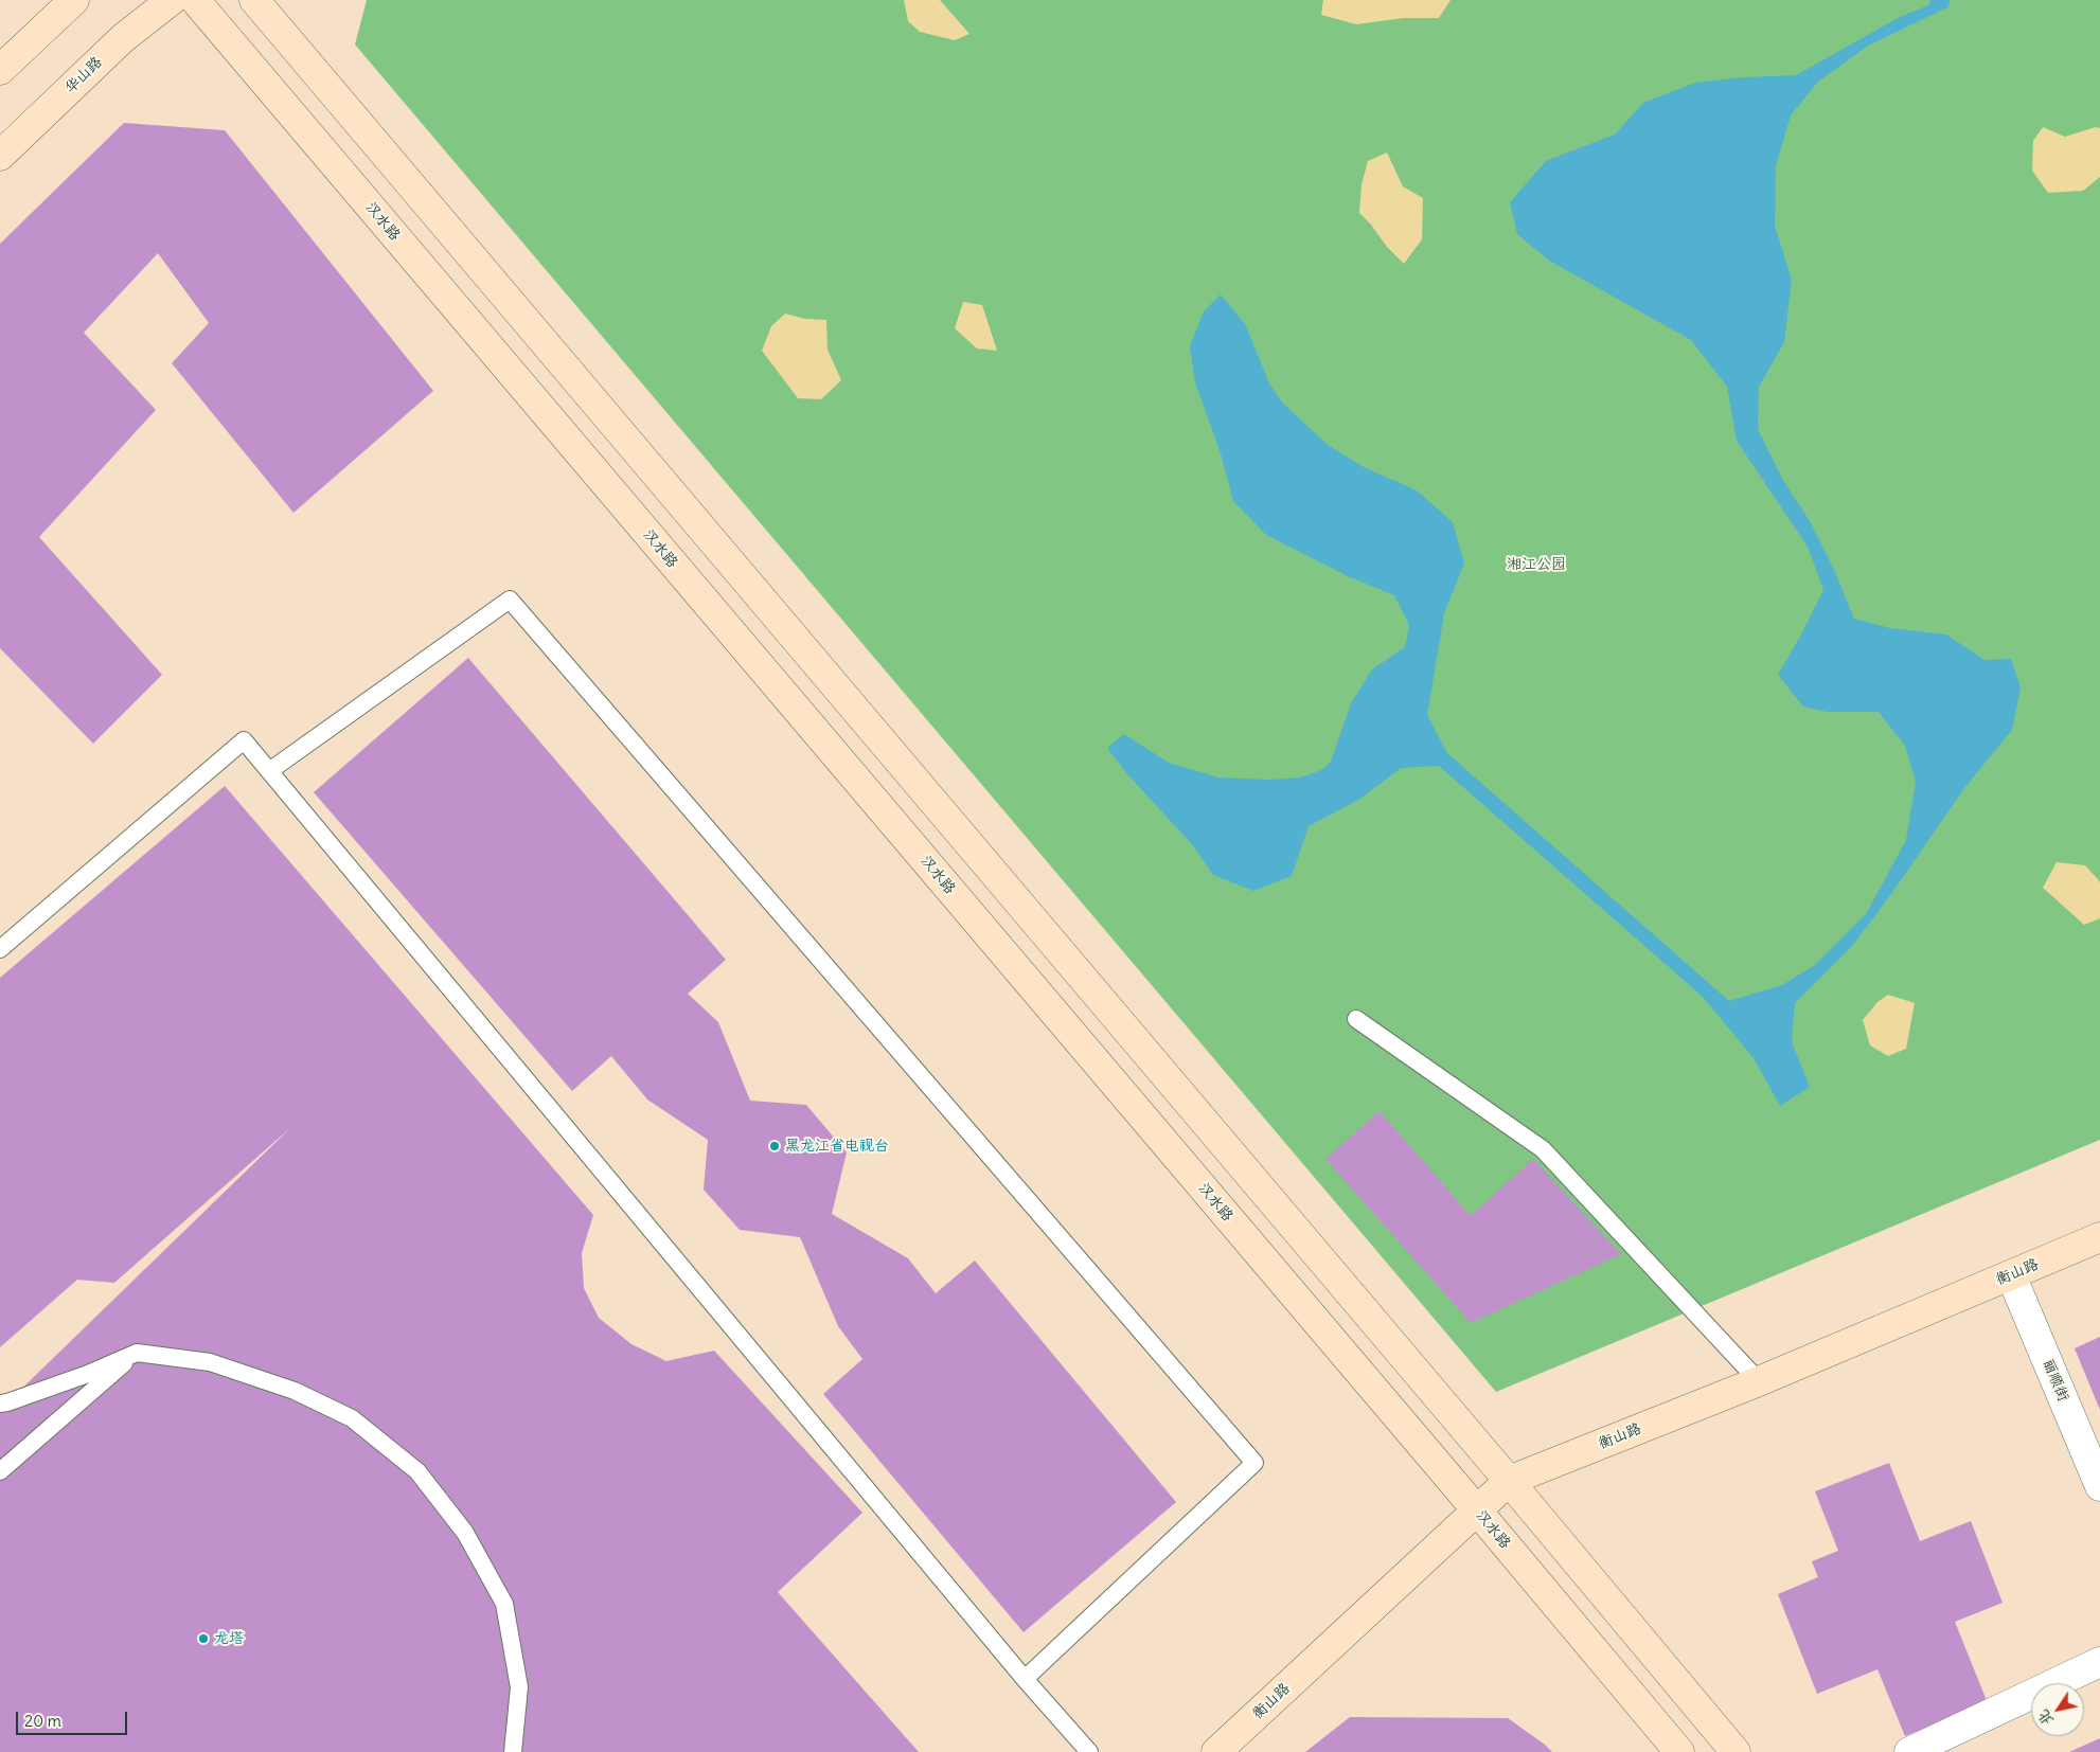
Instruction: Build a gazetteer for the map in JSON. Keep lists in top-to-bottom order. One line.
{"streets":{"main road":["华山路","汉水路","衡山路"],"street":["丽顺街"]},"crossings":[["汉水路","衡山路"],["衡山路","丽顺街"]],"parks":["湘江公园"],"places":["黑龙江省电视台","龙塔"],"scale_bar":"20 m","north":"bottom left"}
